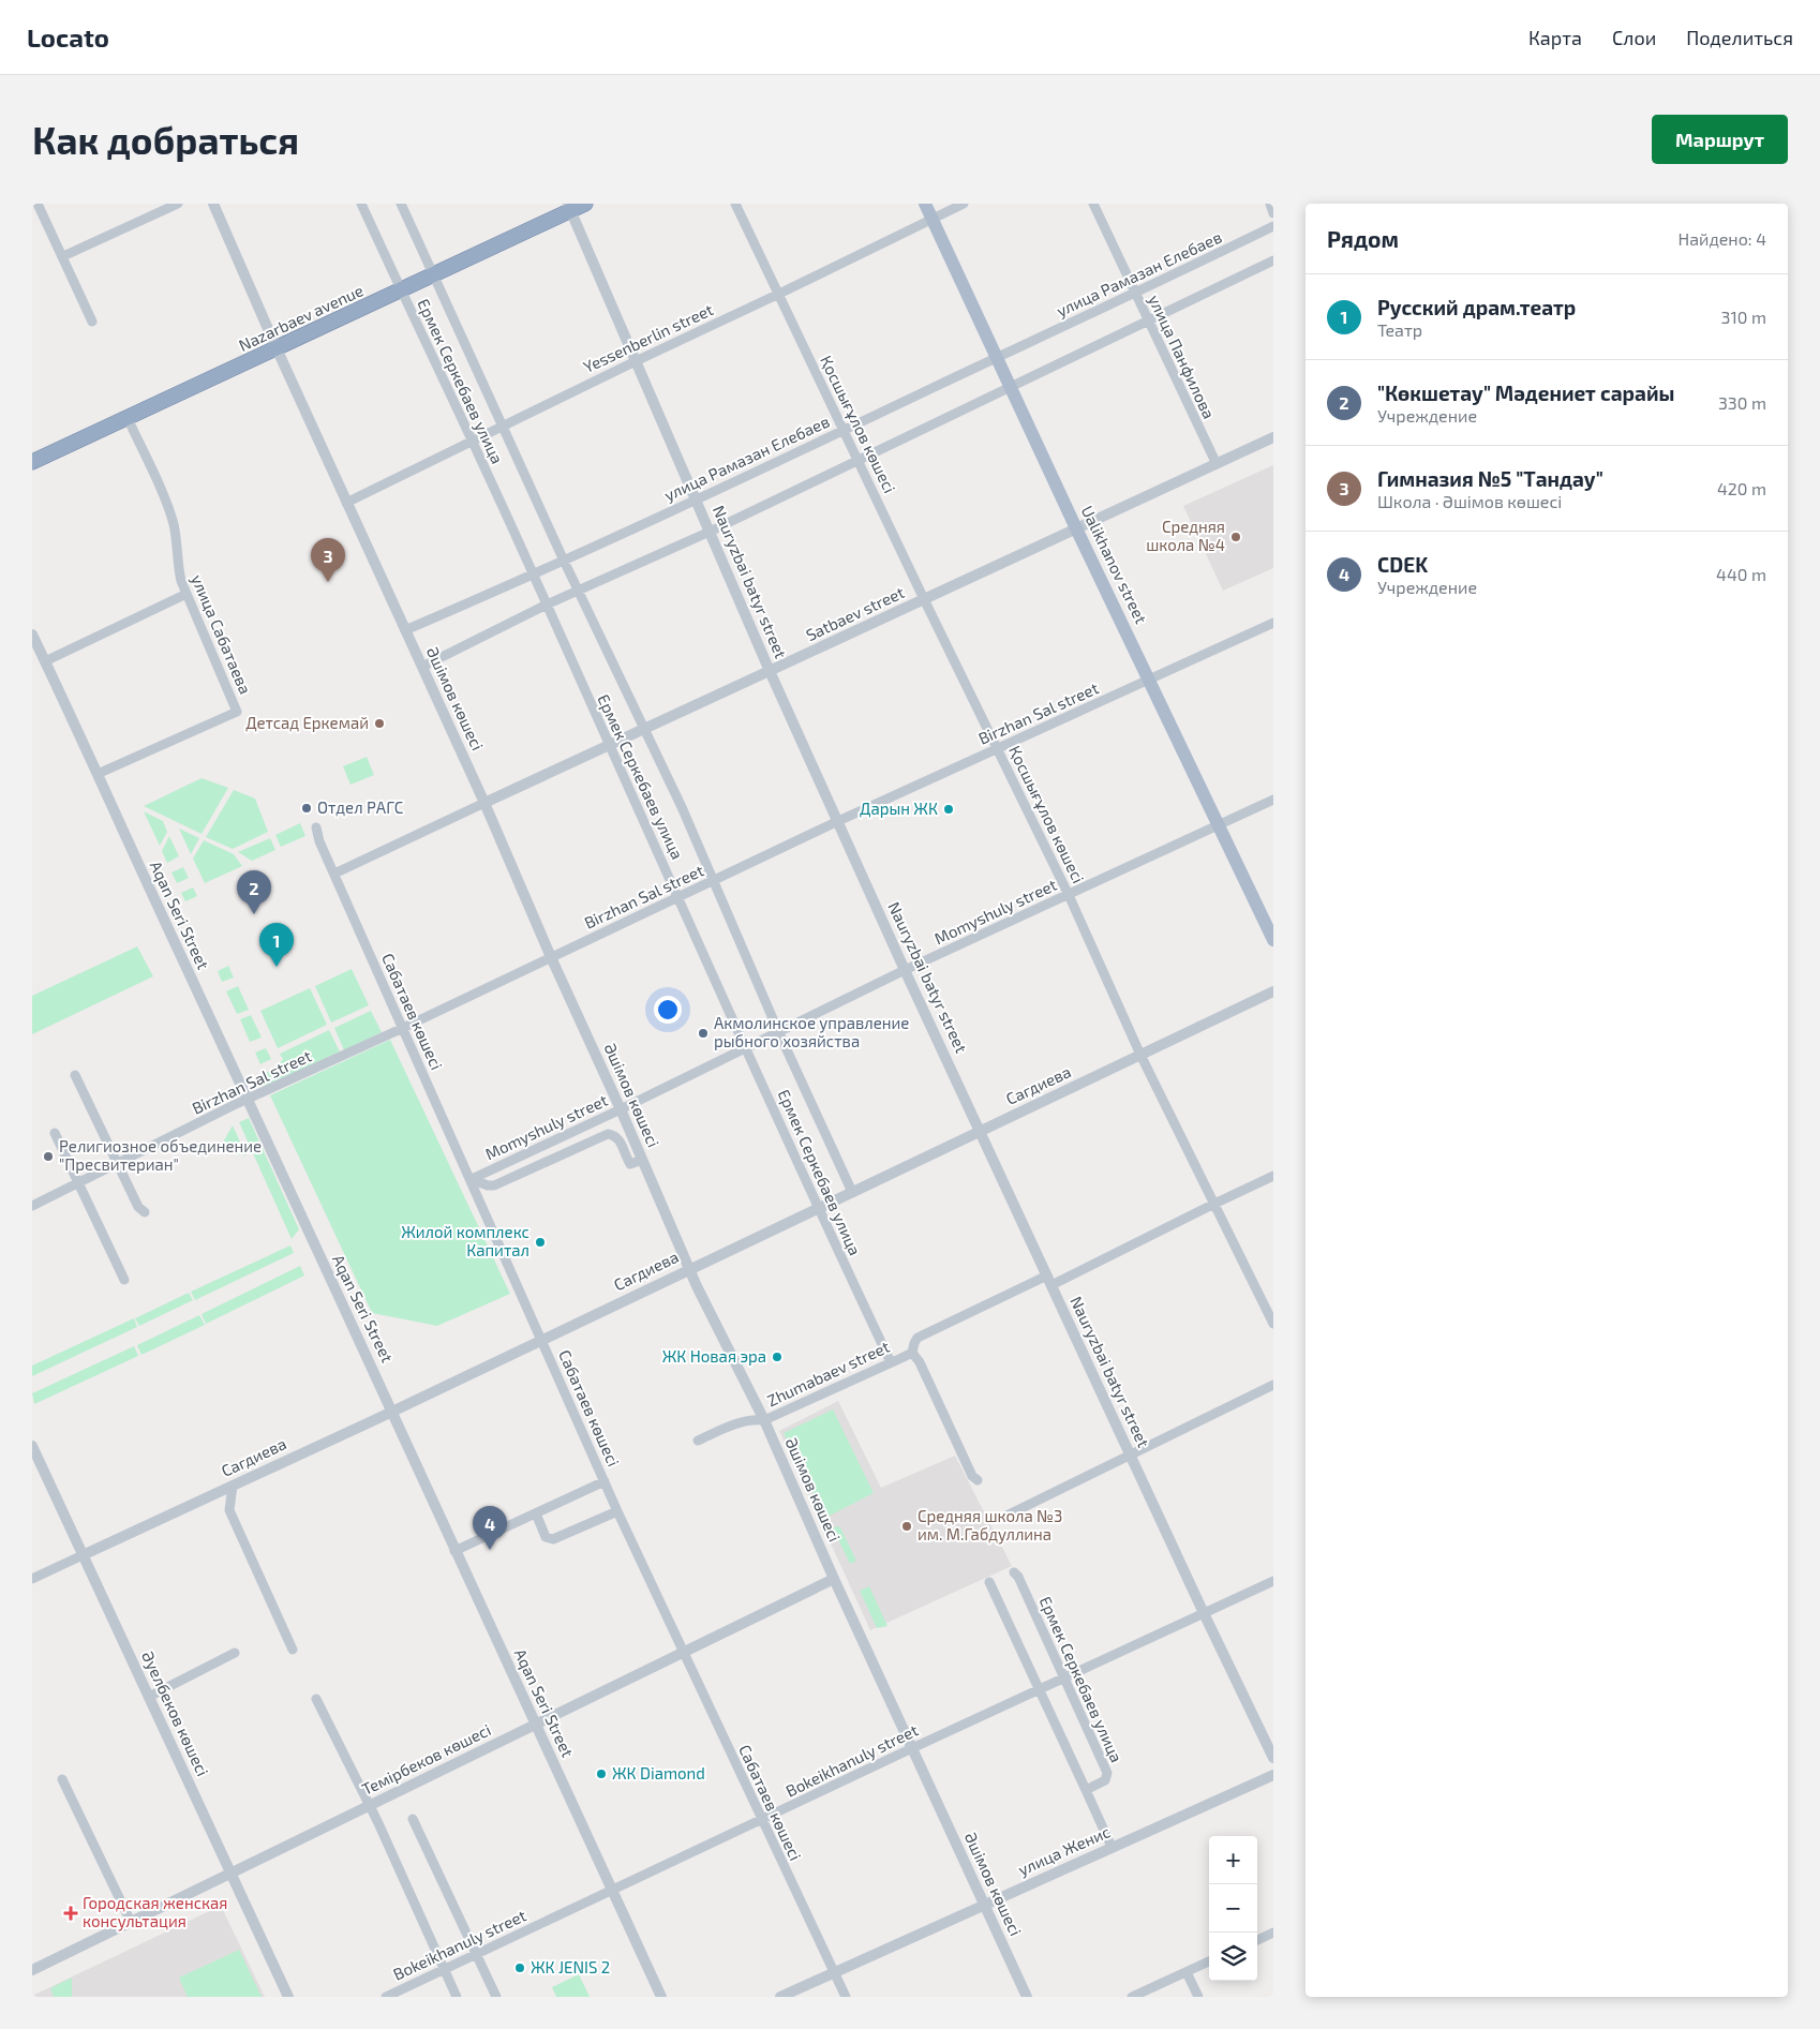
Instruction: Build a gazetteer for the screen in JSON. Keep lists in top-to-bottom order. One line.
{"streets":{"highway":["Nazarbaev avenue"],"main road":["Ualikhanov street"],"street":["улица Рамазан Елебаев","Yessenberlin street","улица Панфилова","Ермек Серкебаев улица","Қосшығұлов көшесі","Nauryzbai batyr street","Satbaev street","улица Сабатаева","Әшімов көшесі","Birzhan Sal street","Momyshuly street","Aqan Seri Street","Сабатаев көшесі","Сагдиева","Zhumabaev street","Әуелбеков көшесі","Темірбеков көшесі","Bokeikhanuly street","улица Женис"]},"crossings":[["улица Рамазан Елебаев","улица Панфилова"],["улица Рамазан Елебаев","Ермек Серкебаев улица"],["улица Рамазан Елебаев","Қосшығұлов көшесі"],["улица Рамазан Елебаев","Ualikhanov street"],["улица Рамазан Елебаев","Nauryzbai batyr street"],["улица Рамазан Елебаев","Әшімов көшесі"],["Nazarbaev avenue","Ермек Серкебаев улица"],["Nazarbaev avenue","Nauryzbai batyr street"],["Nazarbaev avenue","улица Сабатаева"],["Nazarbaev avenue","Әшімов көшесі"],["Yessenberlin street","Ермек Серкебаев улица"],["Yessenberlin street","Қосшығұлов көшесі"],["Yessenberlin street","Ualikhanov street"],["Yessenberlin street","Nauryzbai batyr street"],["Yessenberlin street","Әшімов көшесі"],["улица Панфилова","Satbaev street"],["Ермек Серкебаев улица","Satbaev street"],["Ермек Серкебаев улица","Birzhan Sal street"],["Ермек Серкебаев улица","Momyshuly street"],["Ермек Серкебаев улица","Сагдиева"],["Ермек Серкебаев улица","Zhumabaev street"],["Ермек Серкебаев улица","Bokeikhanuly street"],["Қосшығұлов көшесі","Satbaev street"],["Қосшығұлов көшесі","Birzhan Sal street"],["Қосшығұлов көшесі","Momyshuly street"],["Қосшығұлов көшесі","Сагдиева"],["Қосшығұлов көшесі","Zhumabaev street"],["Ualikhanov street","Satbaev street"],["Ualikhanov street","Birzhan Sal street"],["Ualikhanov street","Momyshuly street"],["Nauryzbai batyr street","Satbaev street"],["Nauryzbai batyr street","Birzhan Sal street"],["Nauryzbai batyr street","Momyshuly street"],["Nauryzbai batyr street","Сагдиева"],["Nauryzbai batyr street","Zhumabaev street"],["Nauryzbai batyr street","Bokeikhanuly street"],["Satbaev street","Әшімов көшесі"],["Satbaev street","Сабатаев көшесі"],["улица Сабатаева","Aqan Seri Street"],["Әшімов көшесі","Birzhan Sal street"],["Әшімов көшесі","Momyshuly street"],["Әшімов көшесі","Сагдиева"],["Әшімов көшесі","Zhumabaev street"],["Әшімов көшесі","Темірбеков көшесі"],["Әшімов көшесі","Bokeikhanuly street"],["Әшімов көшесі","улица Женис"],["Birzhan Sal street","Aqan Seri Street"],["Birzhan Sal street","Сабатаев көшесі"],["Momyshuly street","Сабатаев көшесі"],["Aqan Seri Street","Сагдиева"],["Aqan Seri Street","Темірбеков көшесі"],["Aqan Seri Street","Bokeikhanuly street"],["Сабатаев көшесі","Сагдиева"],["Сабатаев көшесі","Темірбеков көшесі"],["Сабатаев көшесі","Bokeikhanuly street"],["Сабатаев көшесі","улица Женис"],["Сагдиева","Әуелбеков көшесі"],["Әуелбеков көшесі","Темірбеков көшесі"]],"places":{"other":["Средняя школа №4","Детсад Еркемай","Отдел РАГС","Дарын ЖК","Акмолинское управление рыбного хозяйства","Религиозное объединение \"Пресвитериан\"","Жилой комплекс Капитал","ЖК Новая эра","Средняя школа №3 им. М.Габдуллина","ЖК Diamond","ЖК JENIS 2"],"health":["Городская женская консультация"]},"page":{"header":"Locato","nav":["Карта","Слои","Поделиться"],"buttons":"Маршрут","title":"Как добраться","heading":["Рядом","Найдено: 4"],"list":[{"mark":"1","name":"Русский драм.театр","note":"Театр","value":"310 m"},{"mark":"2","name":"\"Көкшетау\" Мәдениет сарайы","note":"Учреждение","value":"330 m"},{"mark":"3","name":"Гимназия №5 \"Тандау\"","note":"Школа · Әшімов көшесі","value":"420 m"},{"mark":"4","name":"CDEK","note":"Учреждение","value":"440 m"}],"pins":["3","2","1","4"],"map_buttons":["+","−"]}}
